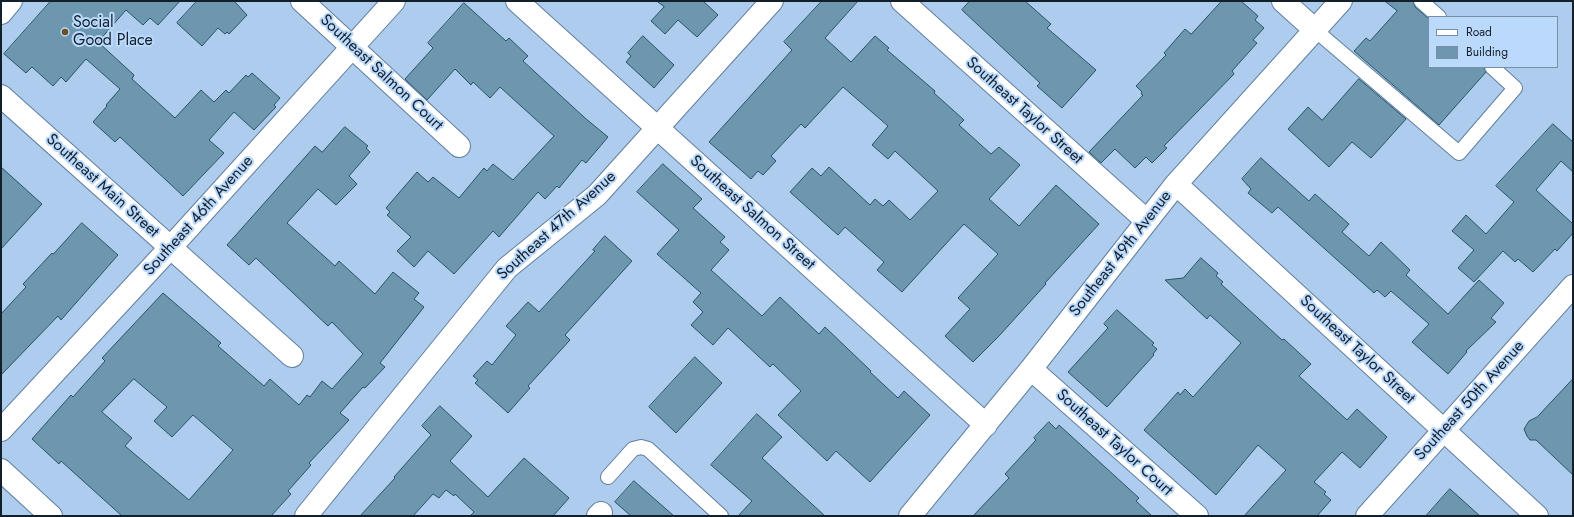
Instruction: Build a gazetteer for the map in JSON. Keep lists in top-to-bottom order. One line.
{"streets":{"street":["Southeast Salmon Court","Southeast Taylor Street","Southeast Main Street","Southeast Salmon Street","Southeast 46th Avenue","Southeast 47th Avenue","Southeast 49th Avenue","Southeast 50th Avenue","Southeast Taylor Court"]},"crossings":[["Southeast Salmon Court","Southeast 46th Avenue"],["Southeast Taylor Street","Southeast 49th Avenue"],["Southeast Taylor Street","Southeast 50th Avenue"],["Southeast Main Street","Southeast 46th Avenue"],["Southeast Salmon Street","Southeast 47th Avenue"],["Southeast Salmon Street","Southeast 49th Avenue"],["Southeast 49th Avenue","Southeast Taylor Court"]],"places":["Social Good Place"],"legend":["Road","Building"]}
